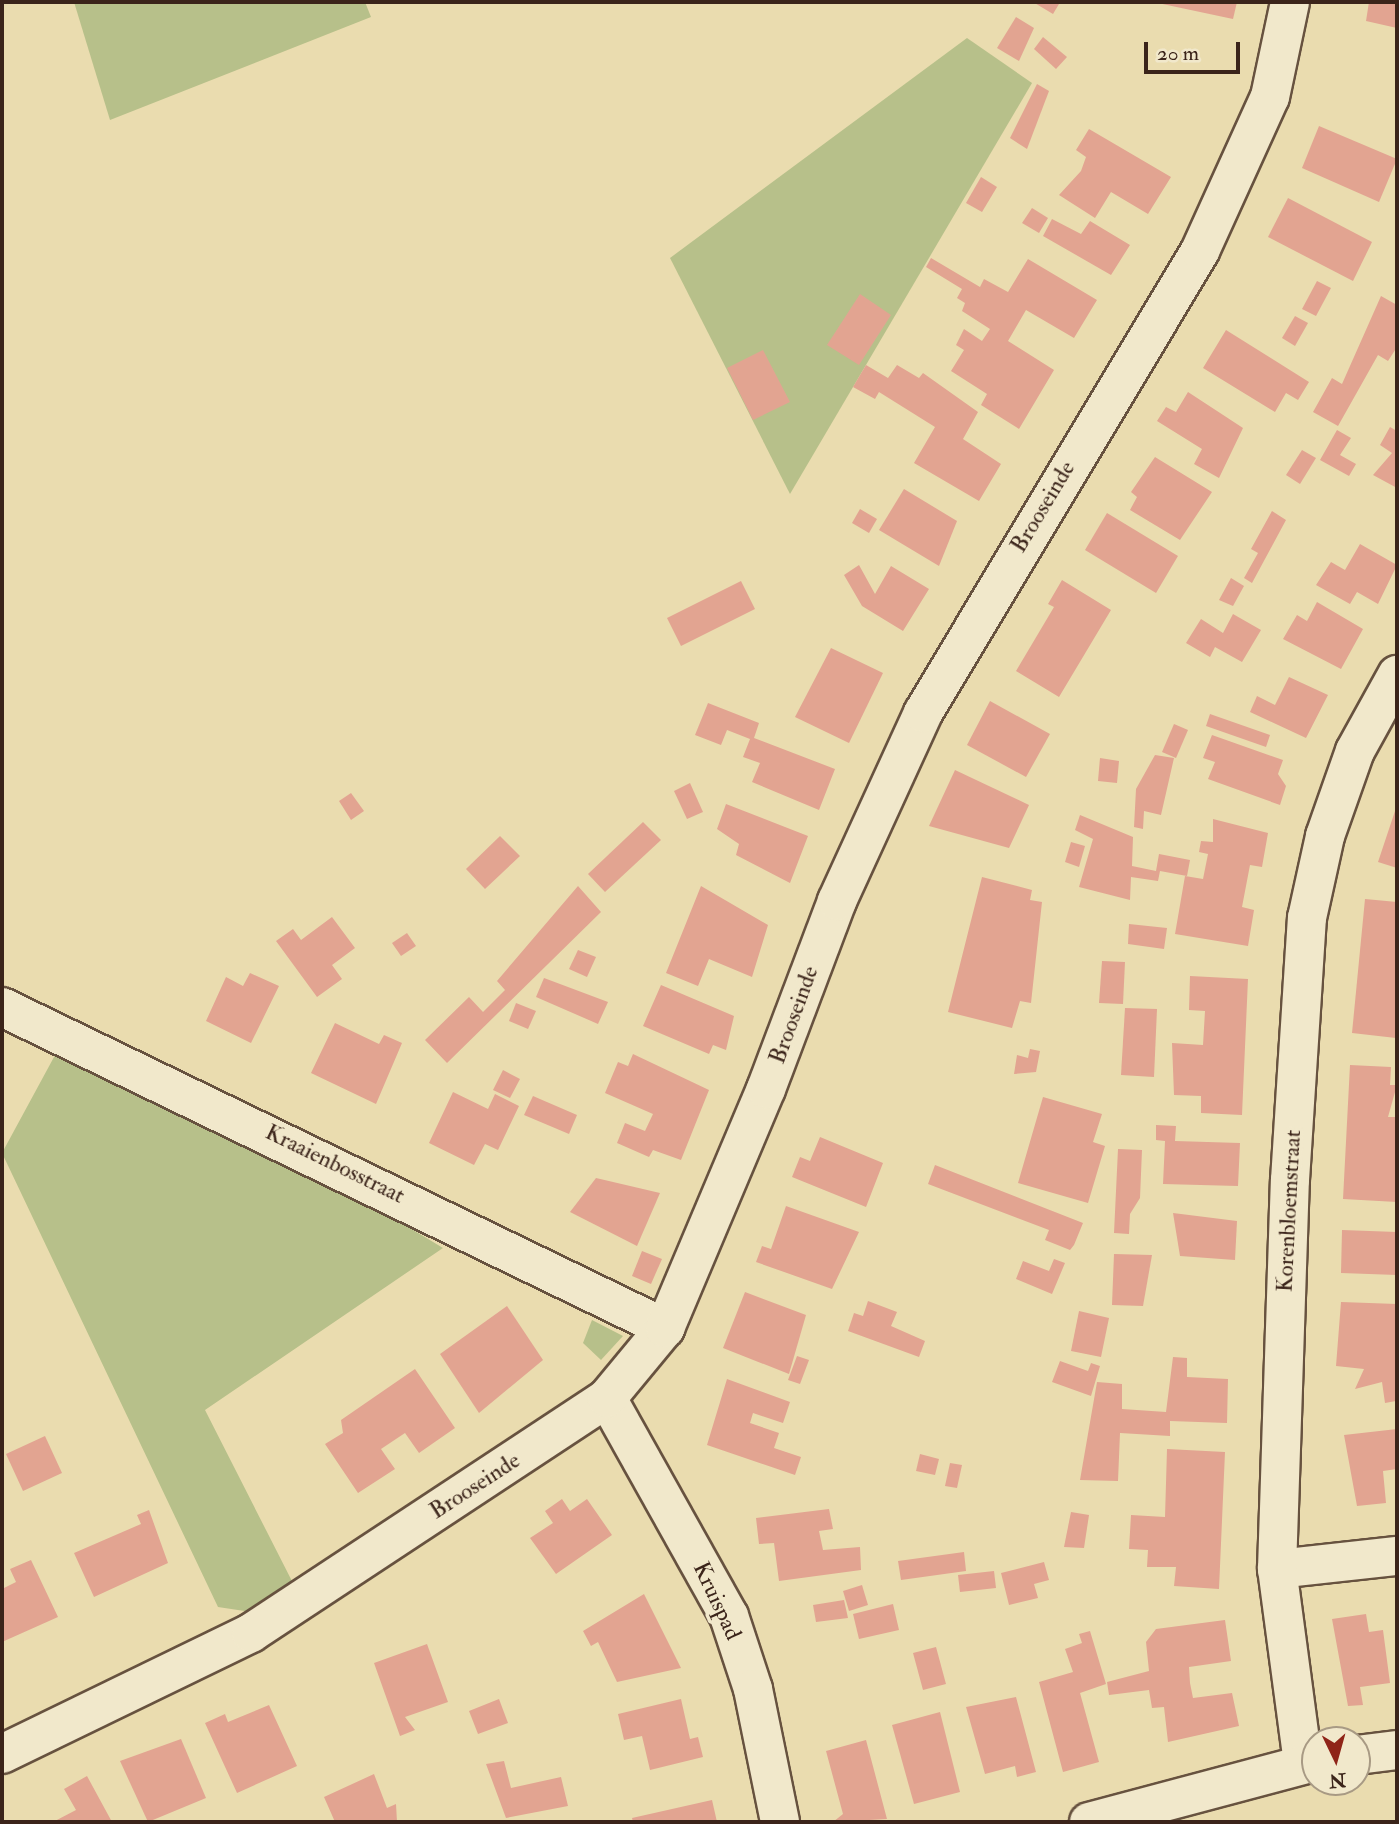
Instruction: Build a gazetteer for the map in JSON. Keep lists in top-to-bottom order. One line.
{"streets":{"street":["Brooseinde","Kraaienbosstraat","Korenbloemstraat","Kruispad"]},"crossings":[["Brooseinde","Kraaienbosstraat"],["Brooseinde","Kruispad"]],"scale_bar":"20 m","north":"bottom"}
